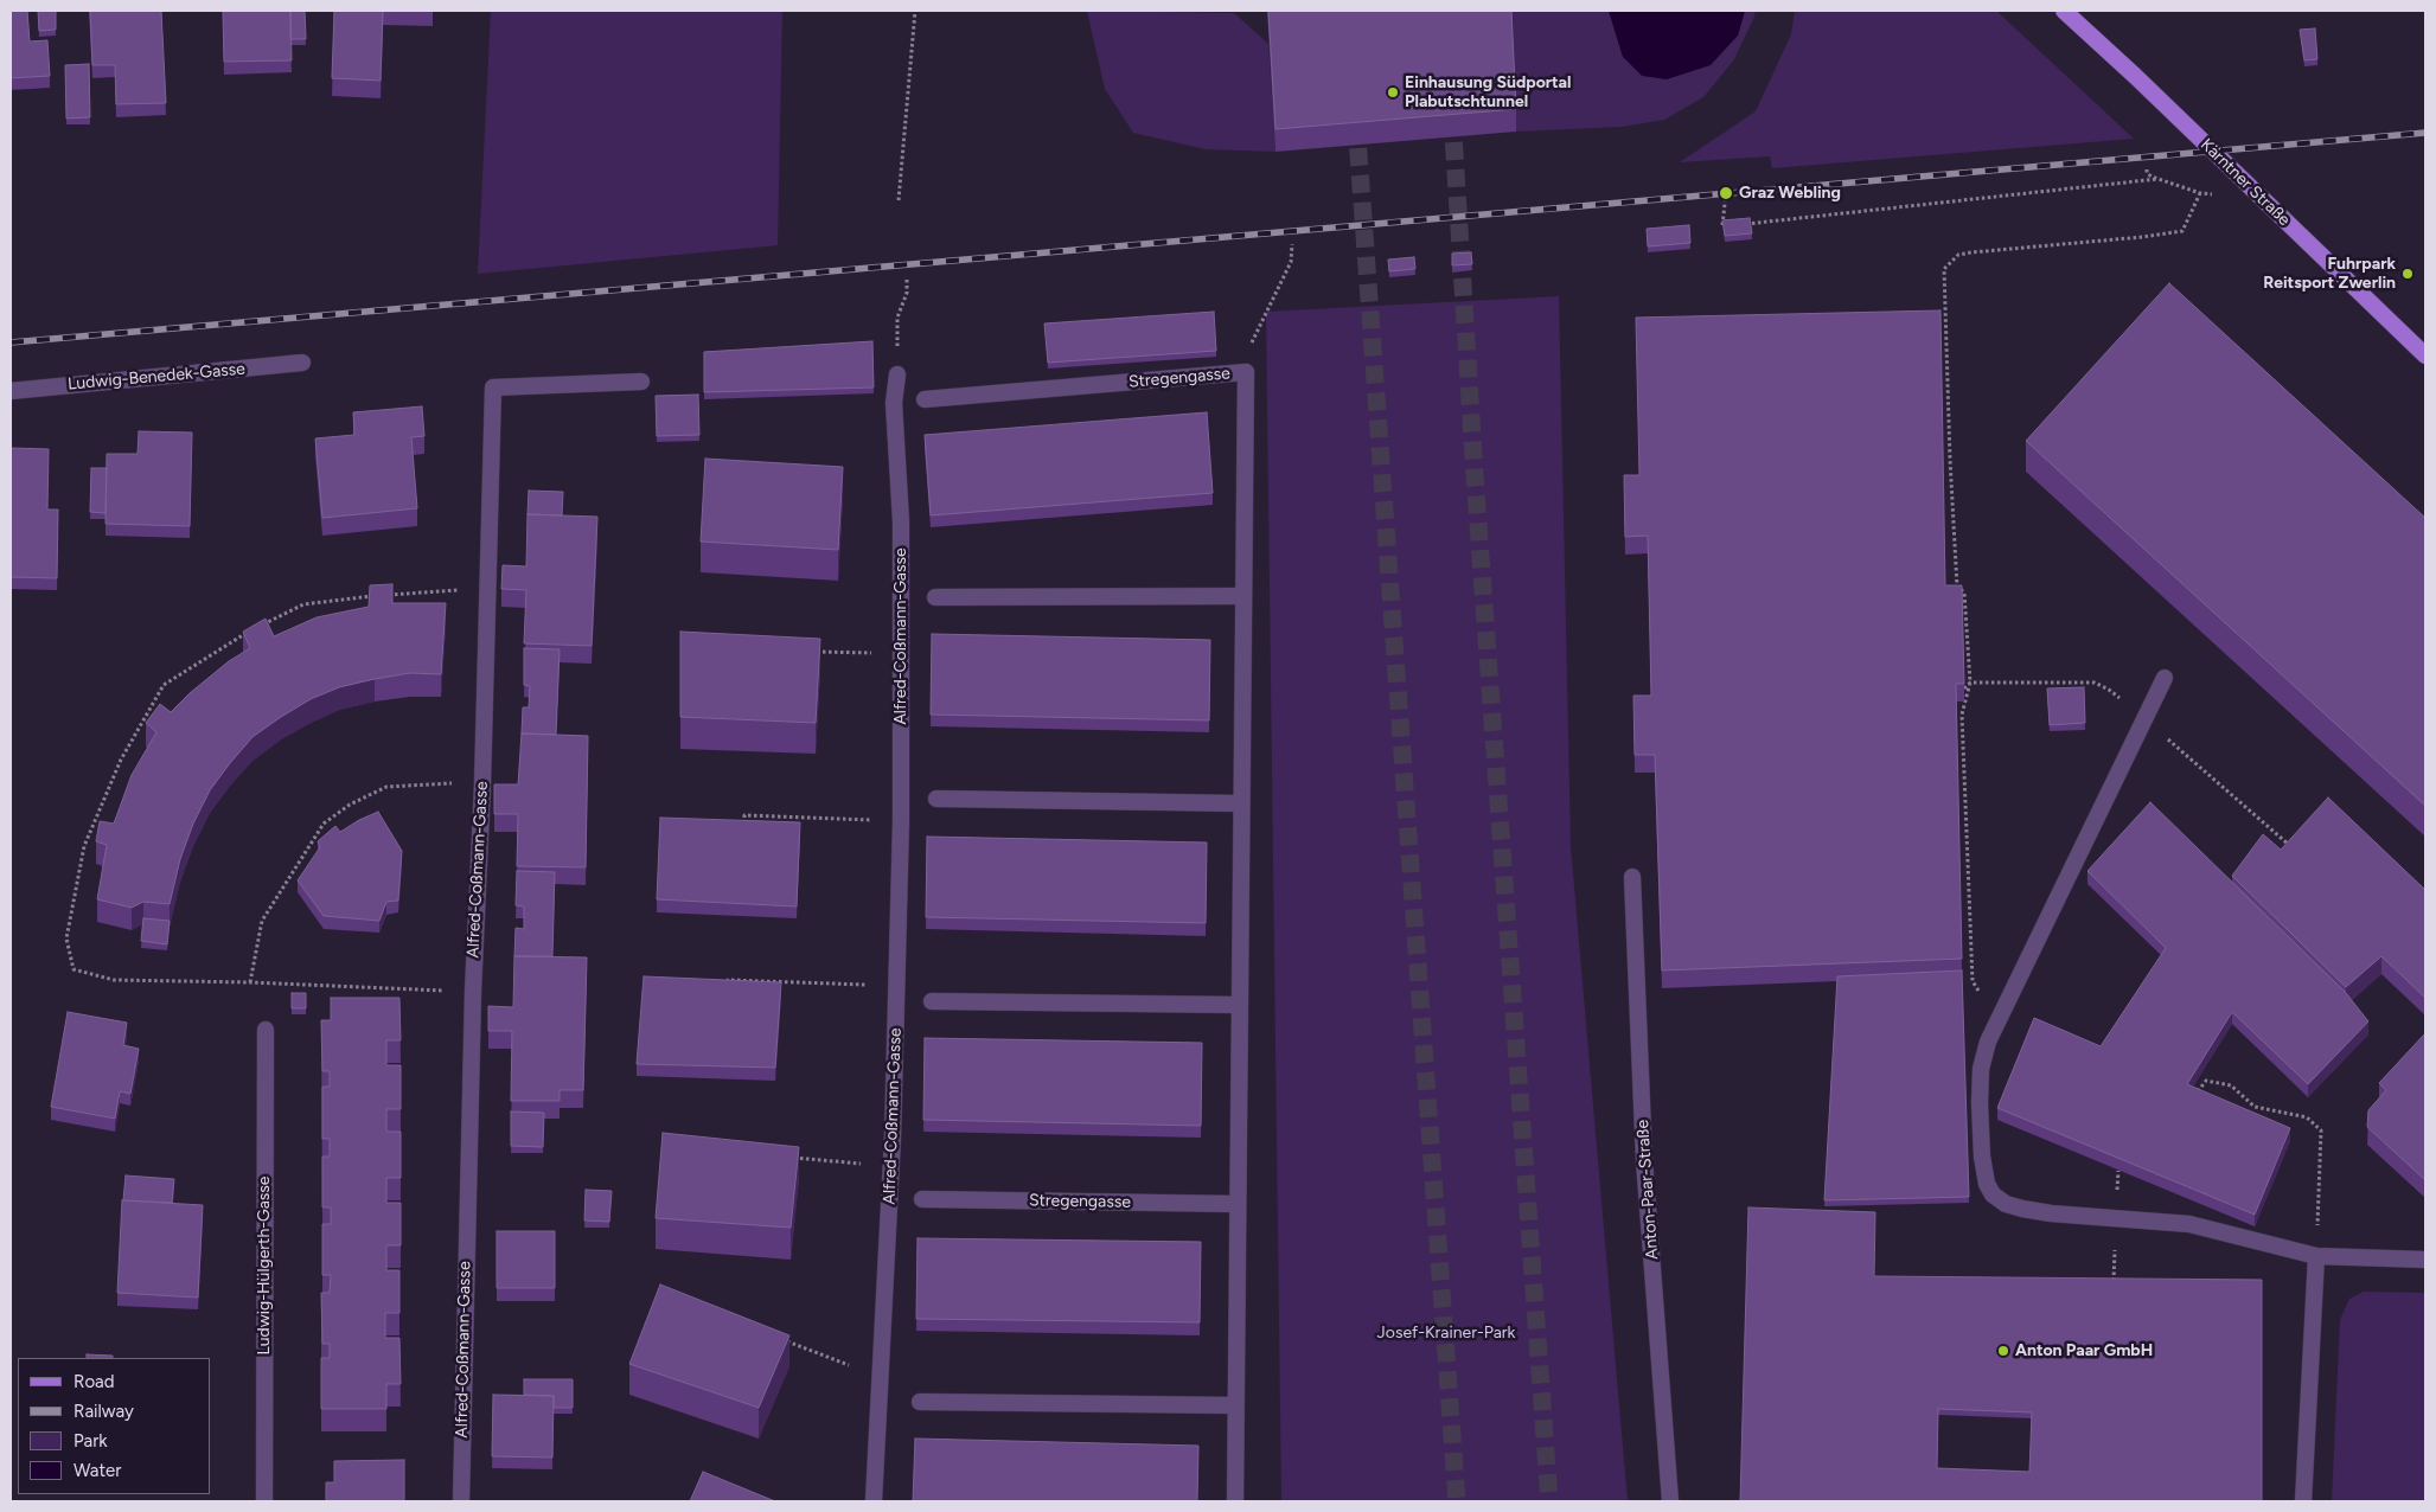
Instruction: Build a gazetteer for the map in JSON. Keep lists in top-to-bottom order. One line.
{"streets":{"main road":["Kärntner Straße"],"street":["Ludwig-Benedek-Gasse","Stregengasse","Alfred-Coßmann-Gasse","Anton-Paar-Straße","Ludwig-Hülgerth-Gasse"]},"parks":["Josef-Krainer-Park"],"places":["Einhausung Südportal Plabutschtunnel","Graz Webling","Fuhrpark Reitsport Zwerlin","Anton Paar GmbH"],"legend":["Road","Railway","Park","Water"]}
